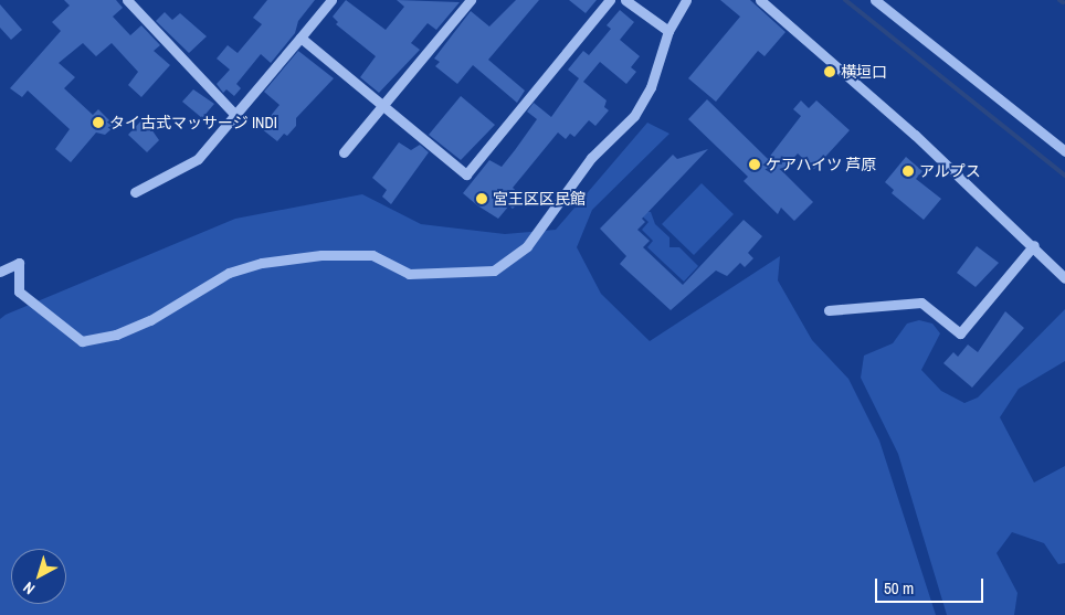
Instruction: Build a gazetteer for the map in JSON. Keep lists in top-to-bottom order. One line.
{"places":["横垣口","タイ古式マッサージ INDI","ケアハイツ 芦原","アルプス","宮王区区民館"],"scale_bar":"50 m","north":"bottom left"}
